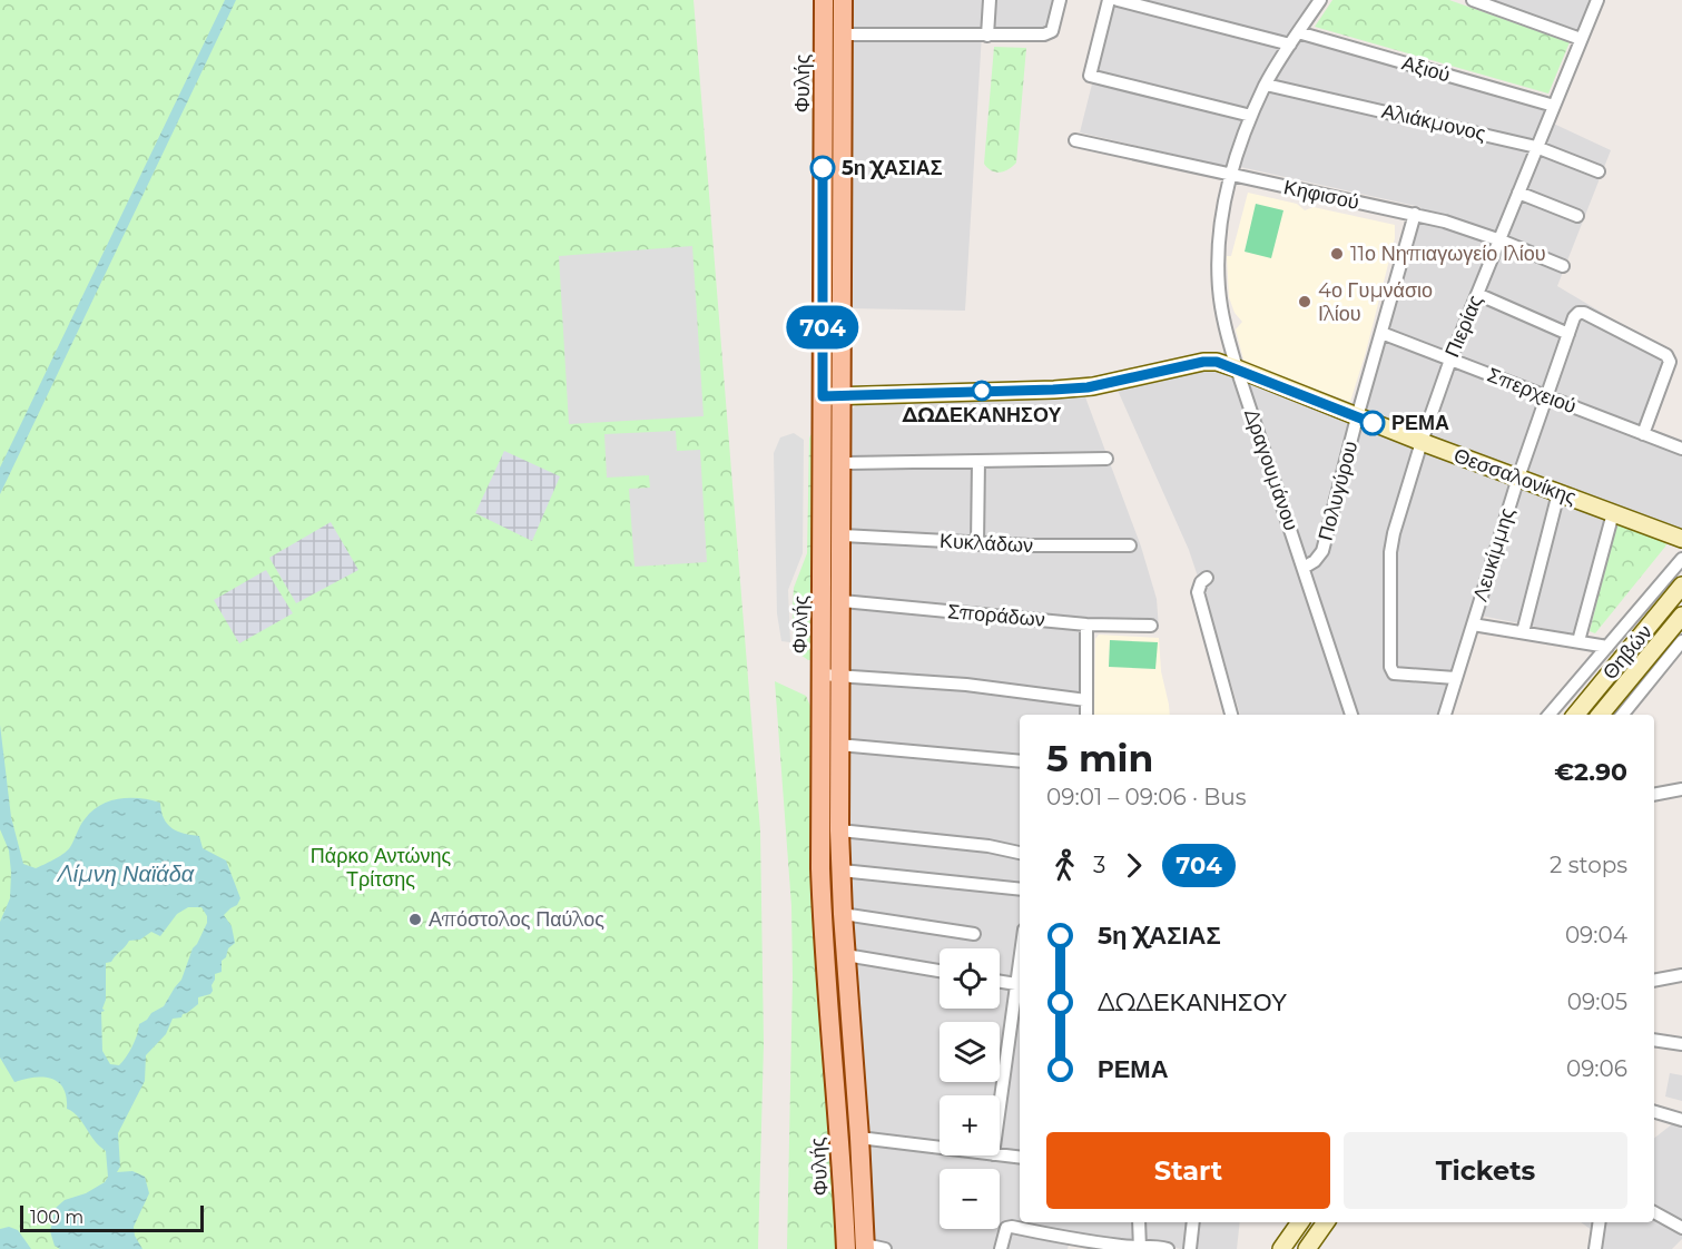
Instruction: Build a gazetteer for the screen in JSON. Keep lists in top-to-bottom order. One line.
{"streets":{"main road":["Φυλής"],"street":["Αξιού","Αλιάκμονος","Κηφισού","Πιερίας","Σπερχειού","Δραγουμάνου","Θεσσαλονίκης","Πολυγύρου","Κυκλάδων","Λευκίμμης","Σποράδων","Θηβών"]},"crossings":[["Αξιού","Πιερίας"],["Αξιού","Δραγουμάνου"],["Φυλής","Θεσσαλονίκης"],["Φυλής","Κυκλάδων"],["Φυλής","Σποράδων"],["Αλιάκμονος","Πιερίας"],["Αλιάκμονος","Δραγουμάνου"],["Κηφισού","Πιερίας"],["Κηφισού","Δραγουμάνου"],["Κηφισού","Πολυγύρου"],["Πιερίας","Σπερχειού"],["Πιερίας","Θεσσαλονίκης"],["Πιερίας","Λευκίμμης"],["Σπερχειού","Πολυγύρου"],["Σπερχειού","Λευκίμμης"],["Δραγουμάνου","Θεσσαλονίκης"],["Δραγουμάνου","Πολυγύρου"],["Θεσσαλονίκης","Πολυγύρου"],["Θεσσαλονίκης","Λευκίμμης"]],"water":["Λίμνη Ναϊάδα"],"parks":["Πάρκο Αντώνης Τρίτσης"],"places":["5η ΧΑΣΙΑΣ","11ο Νηπιαγωγείο Ιλίου","4ο Γυμνάσιο Ιλίου","ΔΩΔΕΚΑΝΗΣΟΥ","ΡΕΜΑ","Απόστολος Παύλος"],"lines":["bus line 704"],"scale_bar":"100 m","page":{"on_map":"704","heading":["5 min","09:01 – 09:06 · Bus","€2.90"],"legs":["3","704","2 stops"],"list":[{"name":"5η ΧΑΣΙΑΣ","value":"09:04"},{"name":"ΔΩΔΕΚΑΝΗΣΟΥ","value":"09:05"},{"name":"ΡΕΜΑ","value":"09:06"}],"map_buttons":["+","−"],"buttons":["Start","Tickets"],"scale":"100 m"}}
